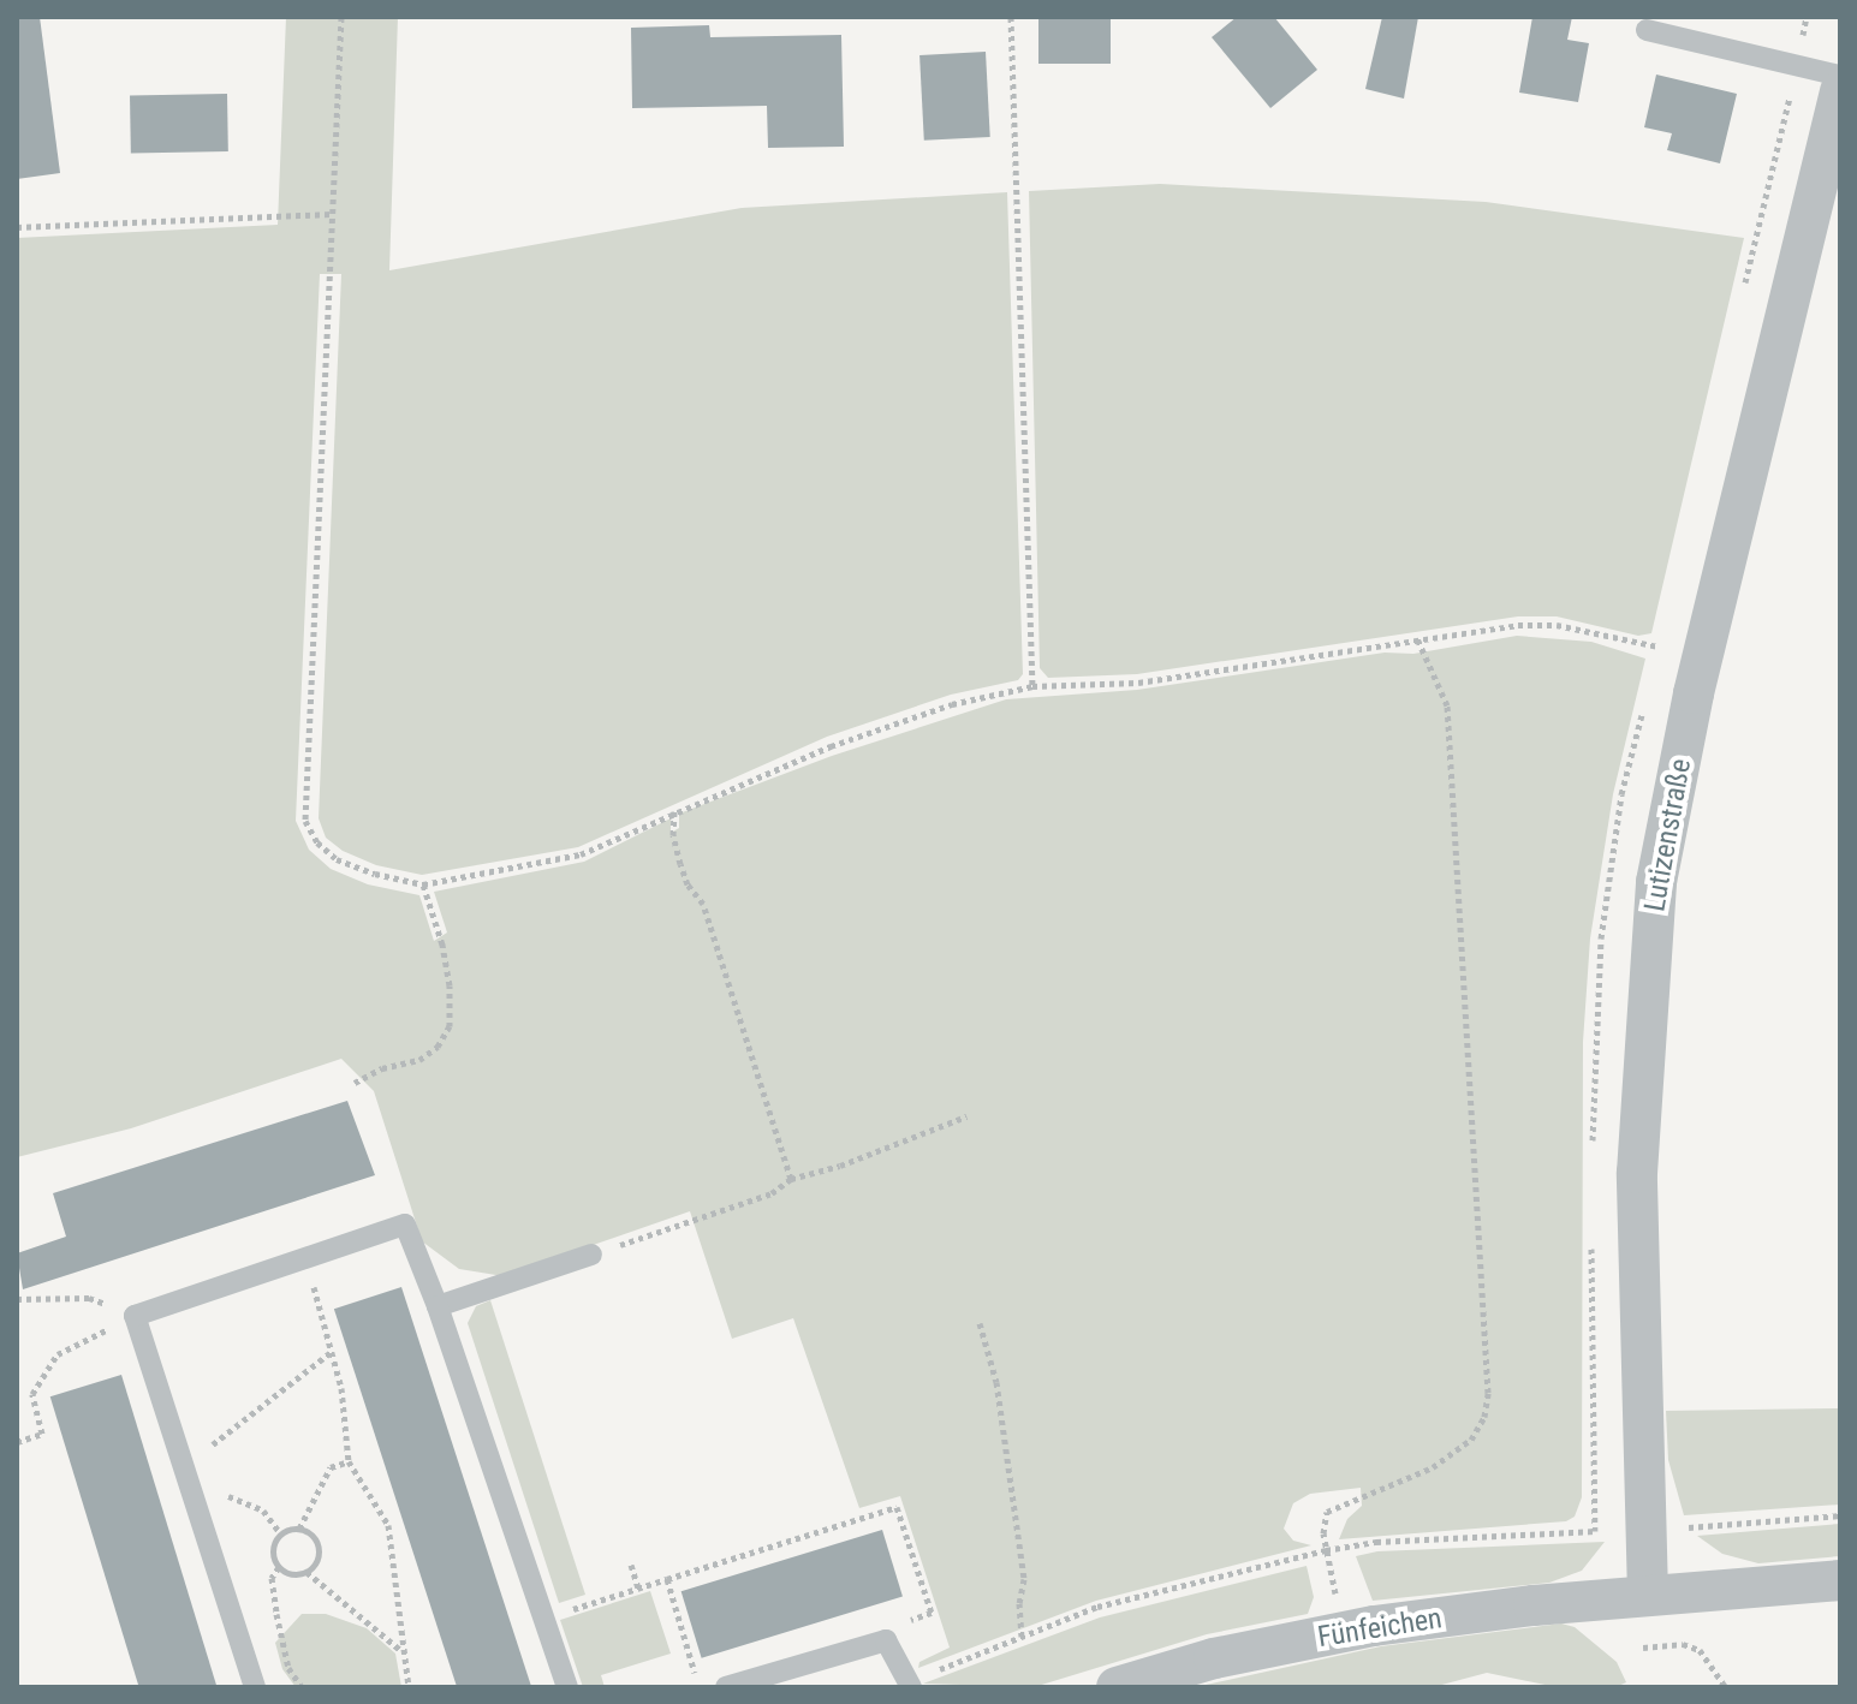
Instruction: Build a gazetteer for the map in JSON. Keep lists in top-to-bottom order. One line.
{"streets":{"street":["Lutizenstraße","Fünfeichen"]},"crossings":[["Lutizenstraße","Fünfeichen"]]}
